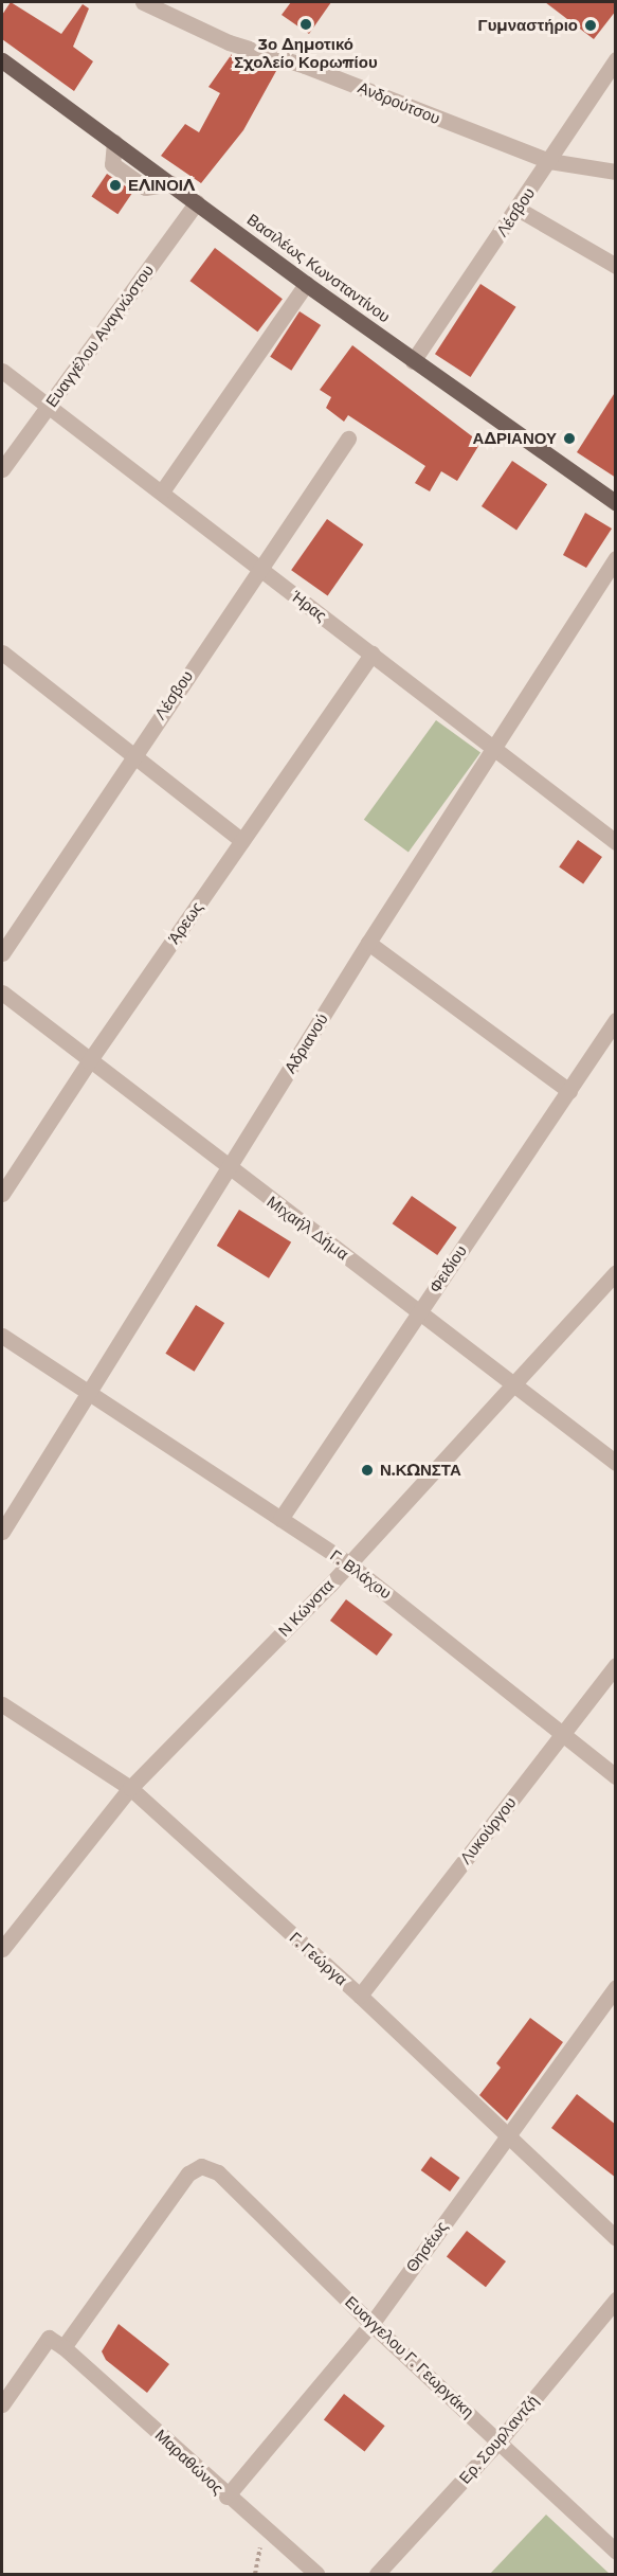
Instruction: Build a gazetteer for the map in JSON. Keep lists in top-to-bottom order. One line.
{"streets":{"main road":["Βασιλέως Κωνσταντίνου"],"street":["Ανδρούτσου","Λέσβου","Ευαγγέλου Αναγνώστου","Ήρας","Άρεως","Αδριανού","Μιχαήλ Δήμα","Φειδίου","Γ. Βλάχου","Ν Κώνστα","Λυκούργου","Γ. Γεώργα","Θησέως","Ευαγγελου Γ. Γεωργάκη","Ερ. Σουρλαντζή","Μαραθώνος"]},"crossings":[["Ανδρούτσου","Λέσβου"],["Λέσβου","Βασιλέως Κωνσταντίνου"],["Λέσβου","Ήρας"],["Βασιλέως Κωνσταντίνου","Ευαγγέλου Αναγνώστου"],["Ευαγγέλου Αναγνώστου","Ήρας"],["Ήρας","Άρεως"],["Ήρας","Αδριανού"],["Άρεως","Μιχαήλ Δήμα"],["Αδριανού","Μιχαήλ Δήμα"],["Αδριανού","Γ. Βλάχου"],["Μιχαήλ Δήμα","Φειδίου"],["Μιχαήλ Δήμα","Ν Κώνστα"],["Φειδίου","Γ. Βλάχου"],["Γ. Βλάχου","Ν Κώνστα"],["Γ. Βλάχου","Λυκούργου"],["Ν Κώνστα","Γ. Γεώργα"],["Λυκούργου","Γ. Γεώργα"],["Γ. Γεώργα","Θησέως"],["Θησέως","Ευαγγελου Γ. Γεωργάκη"],["Θησέως","Μαραθώνος"],["Ευαγγελου Γ. Γεωργάκη","Ερ. Σουρλαντζή"],["Ευαγγελου Γ. Γεωργάκη","Μαραθώνος"]],"places":["3ο Δημοτικό Σχολείο Κορωπίου","Γυμναστήριο","ΕΛΙΝΟΙΛ","ΑΔΡΙΑΝΟΥ","Ν.ΚΩΝΣΤΑ"]}
